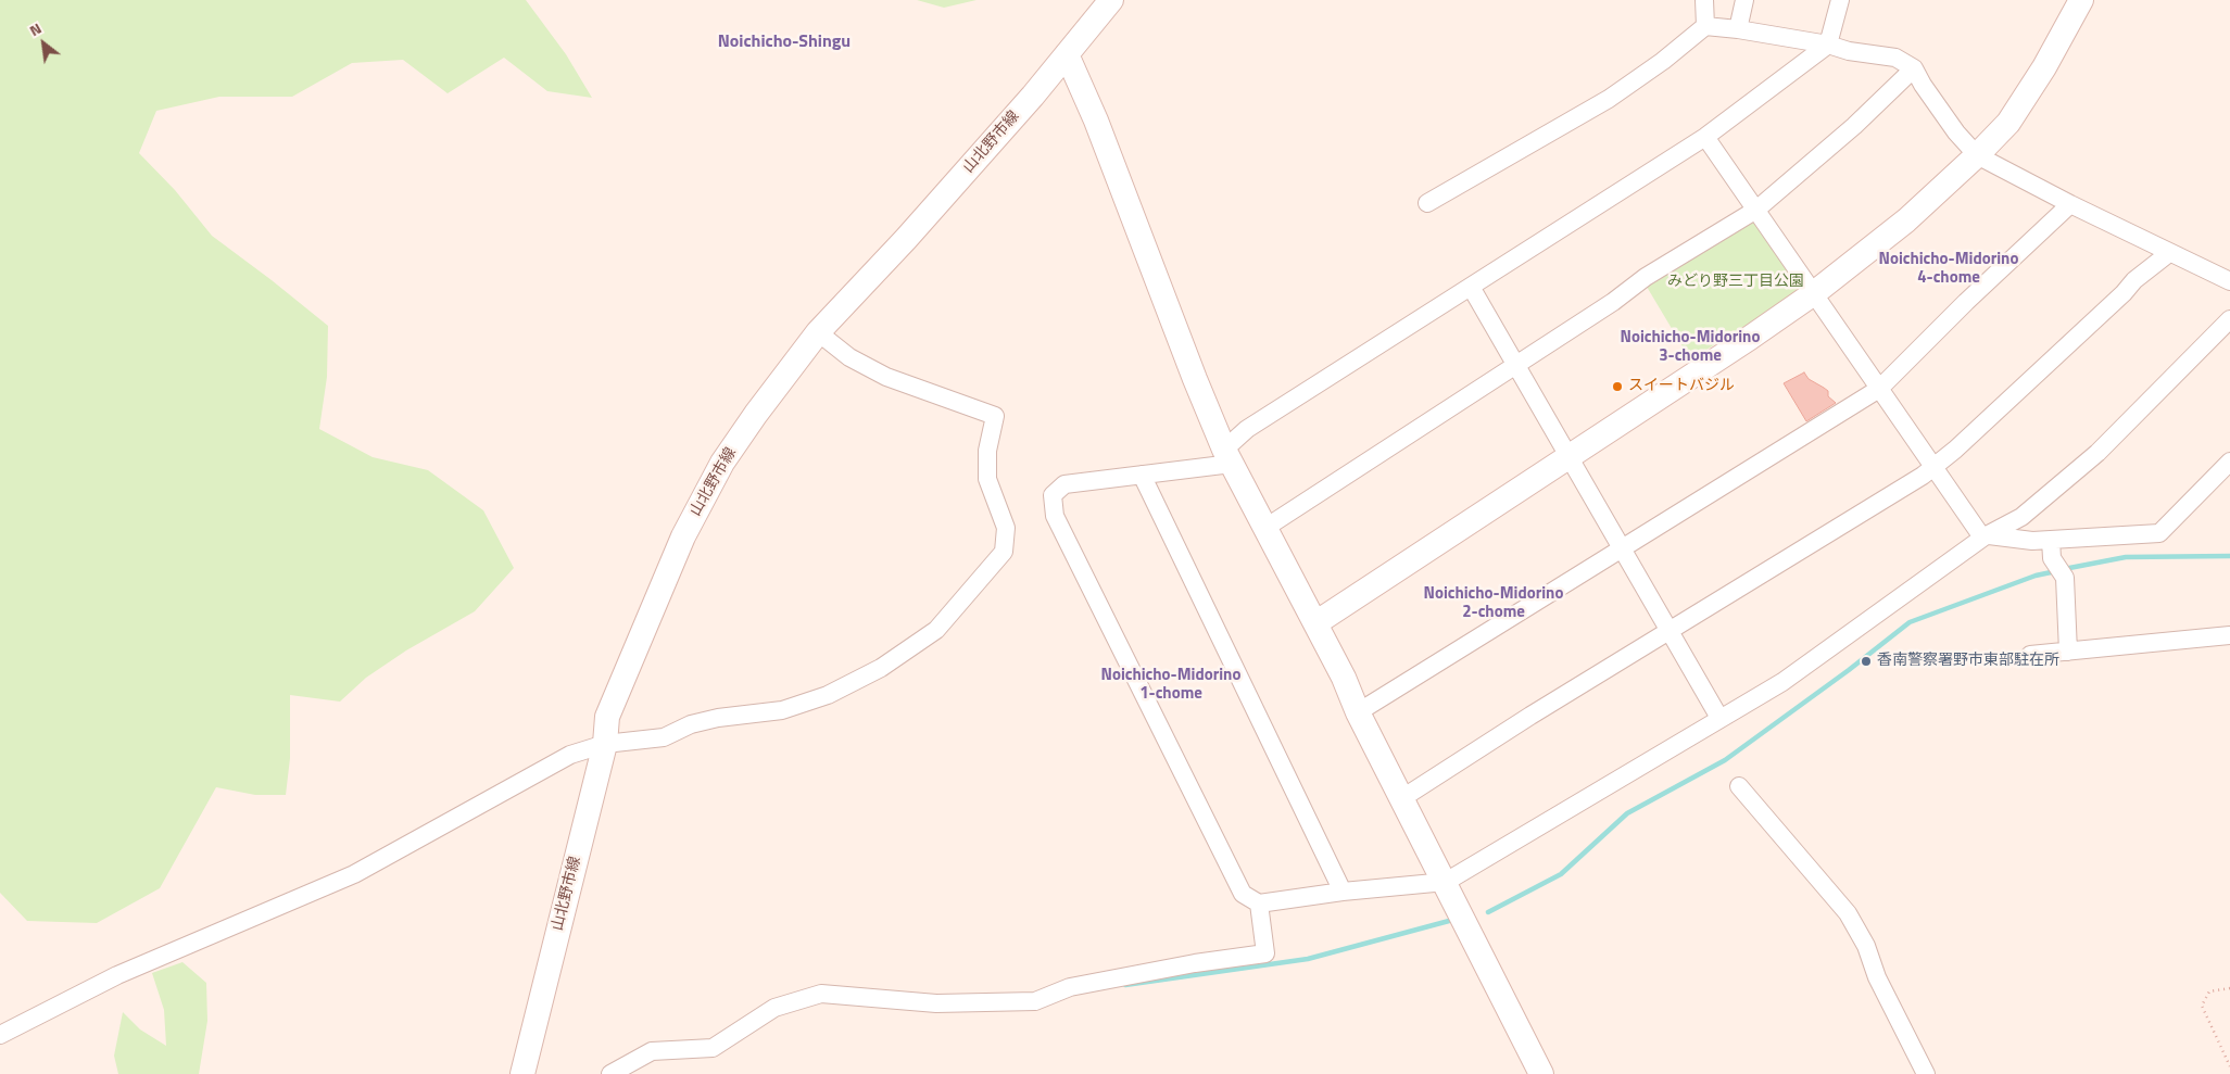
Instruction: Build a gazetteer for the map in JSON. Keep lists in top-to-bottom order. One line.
{"streets":{"street":["山北野市線"]},"districts":["Noichicho-Shingu","Noichicho-Midorino 4-chome","Noichicho-Midorino 3-chome","Noichicho-Midorino 2-chome","Noichicho-Midorino 1-chome"],"parks":["みどり野三丁目公園"],"places":["スイートバジル","香南警察署野市東部駐在所"],"north":"top left"}
